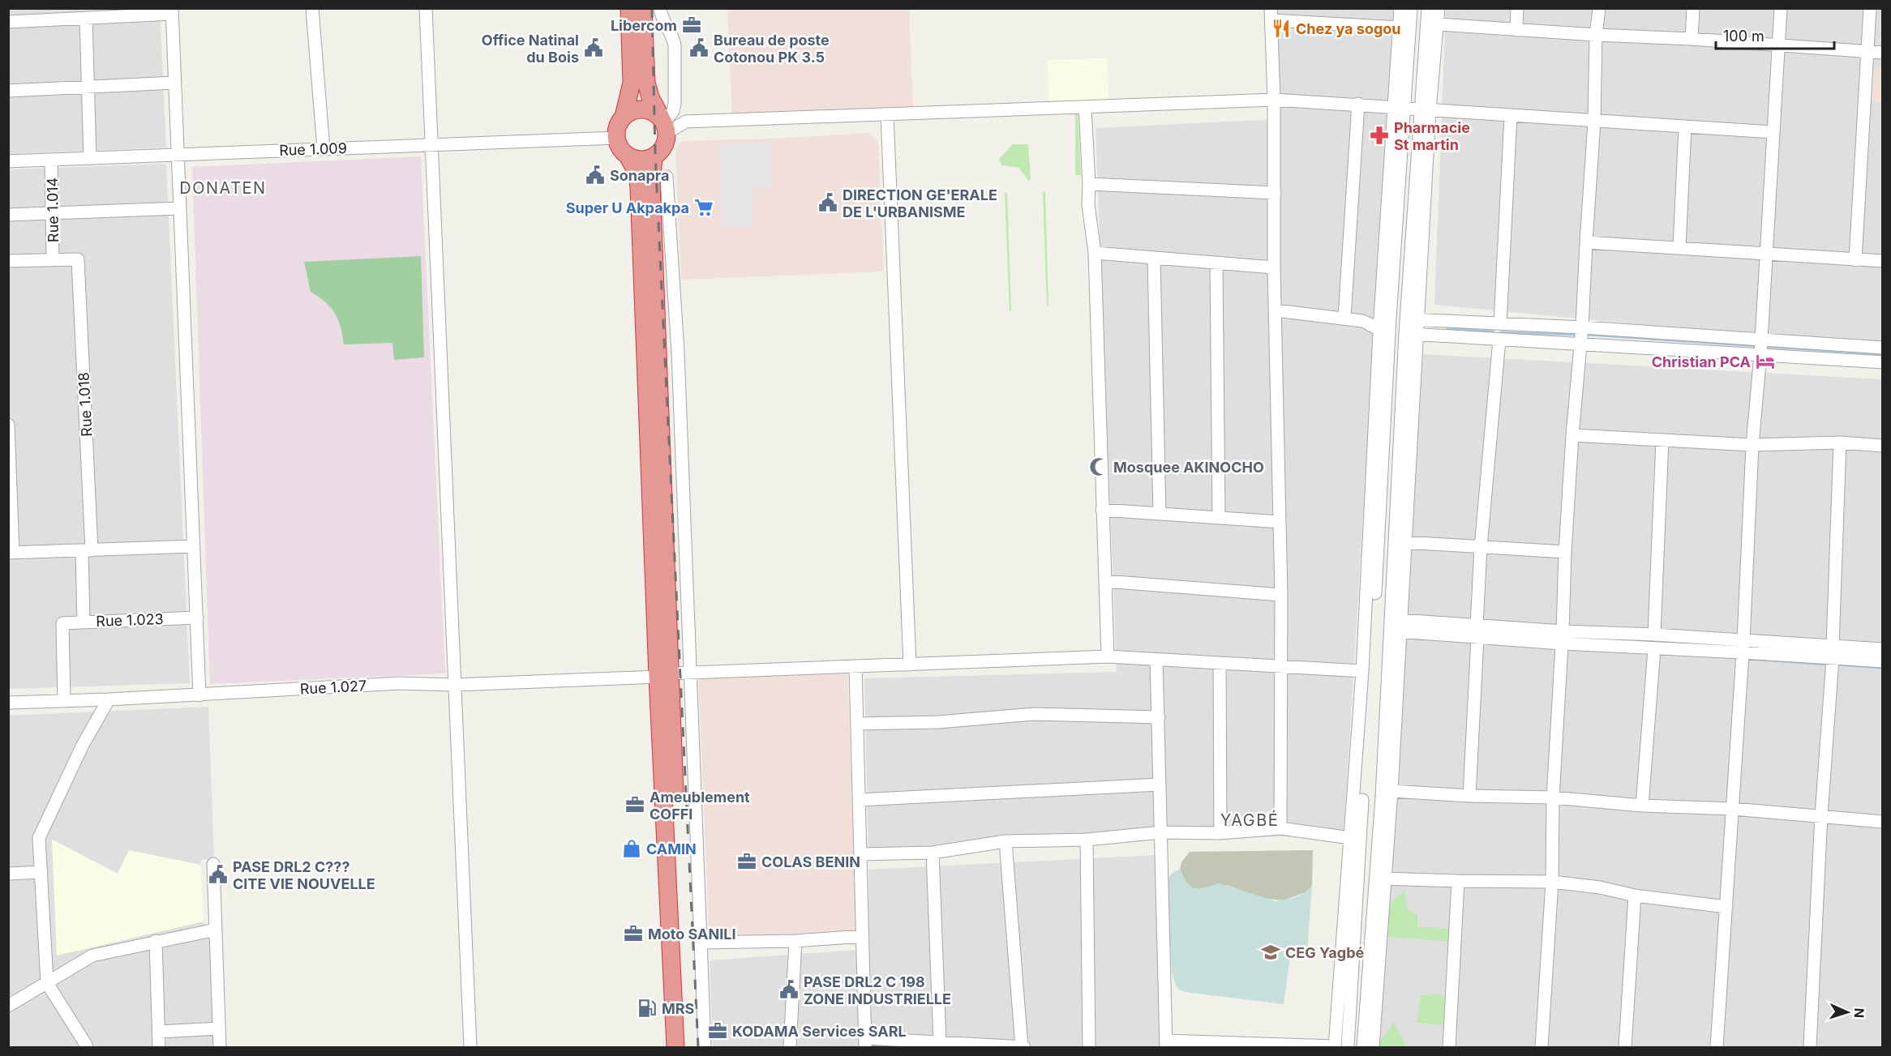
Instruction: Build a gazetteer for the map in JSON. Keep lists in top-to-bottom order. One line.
{"streets":{"street":["Rue 1.009","Rue 1.014","Rue 1.018","Rue 1.023","Rue 1.027"]},"crossings":[["Rue 1.009","Rue 1.014"],["Rue 1.014","Rue 1.018"],["Rue 1.018","Rue 1.023"],["Rue 1.023","Rue 1.027"]],"districts":["DONATEN","YAGBÉ"],"places":{"office":["Libercom","Ameublement COFFI","COLAS BENIN","Moto SANILI","KODAMA Services SARL"],"restaurant":["Chez ya sogou"],"public building":["Office Natinal du Bois","Bureau de poste Cotonou PK 3.5","Sonapra","DIRECTION GE'ERALE DE L'URBANISME","PASE DRL2 C??? CITE VIE NOUVELLE","PASE DRL2 C 198 ZONE INDUSTRIELLE"],"pharmacy":["Pharmacie St martin"],"supermarket":["Super U Akpakpa"],"hotel":["Christian PCA"],"mosque":["Mosquee AKINOCHO"],"shop":["CAMIN"],"school or university":["CEG Yagbé"],"fuel station":["MRS"]},"scale_bar":"100 m","north":"right"}
